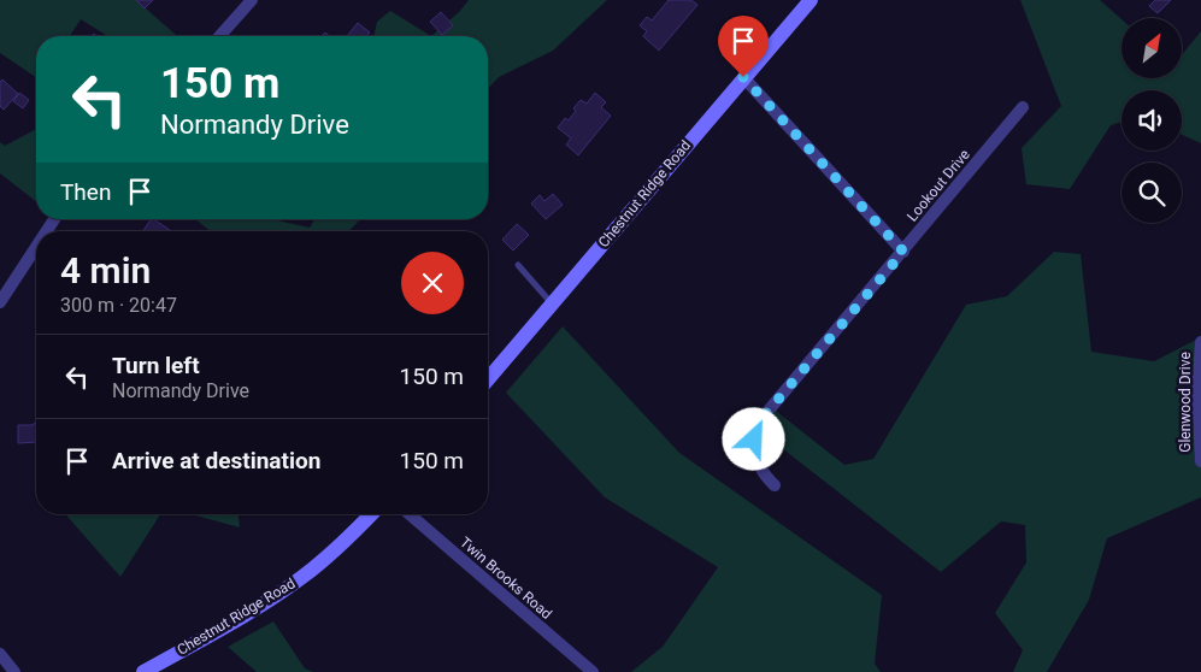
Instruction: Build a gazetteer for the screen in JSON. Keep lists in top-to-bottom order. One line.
{"streets":{"main road":["Chestnut Ridge Road"],"street":["Lookout Drive","Glenwood Drive","Twin Brooks Road"]},"north":"top right","page":{"turn":["150 m","Normandy Drive"],"then":"Then","heading":["4 min","300 m · 20:47"],"list":[{"name":"Turn left","note":"Normandy Drive","value":"150 m"},{"name":"Arrive at destination","value":"150 m"}]}}
